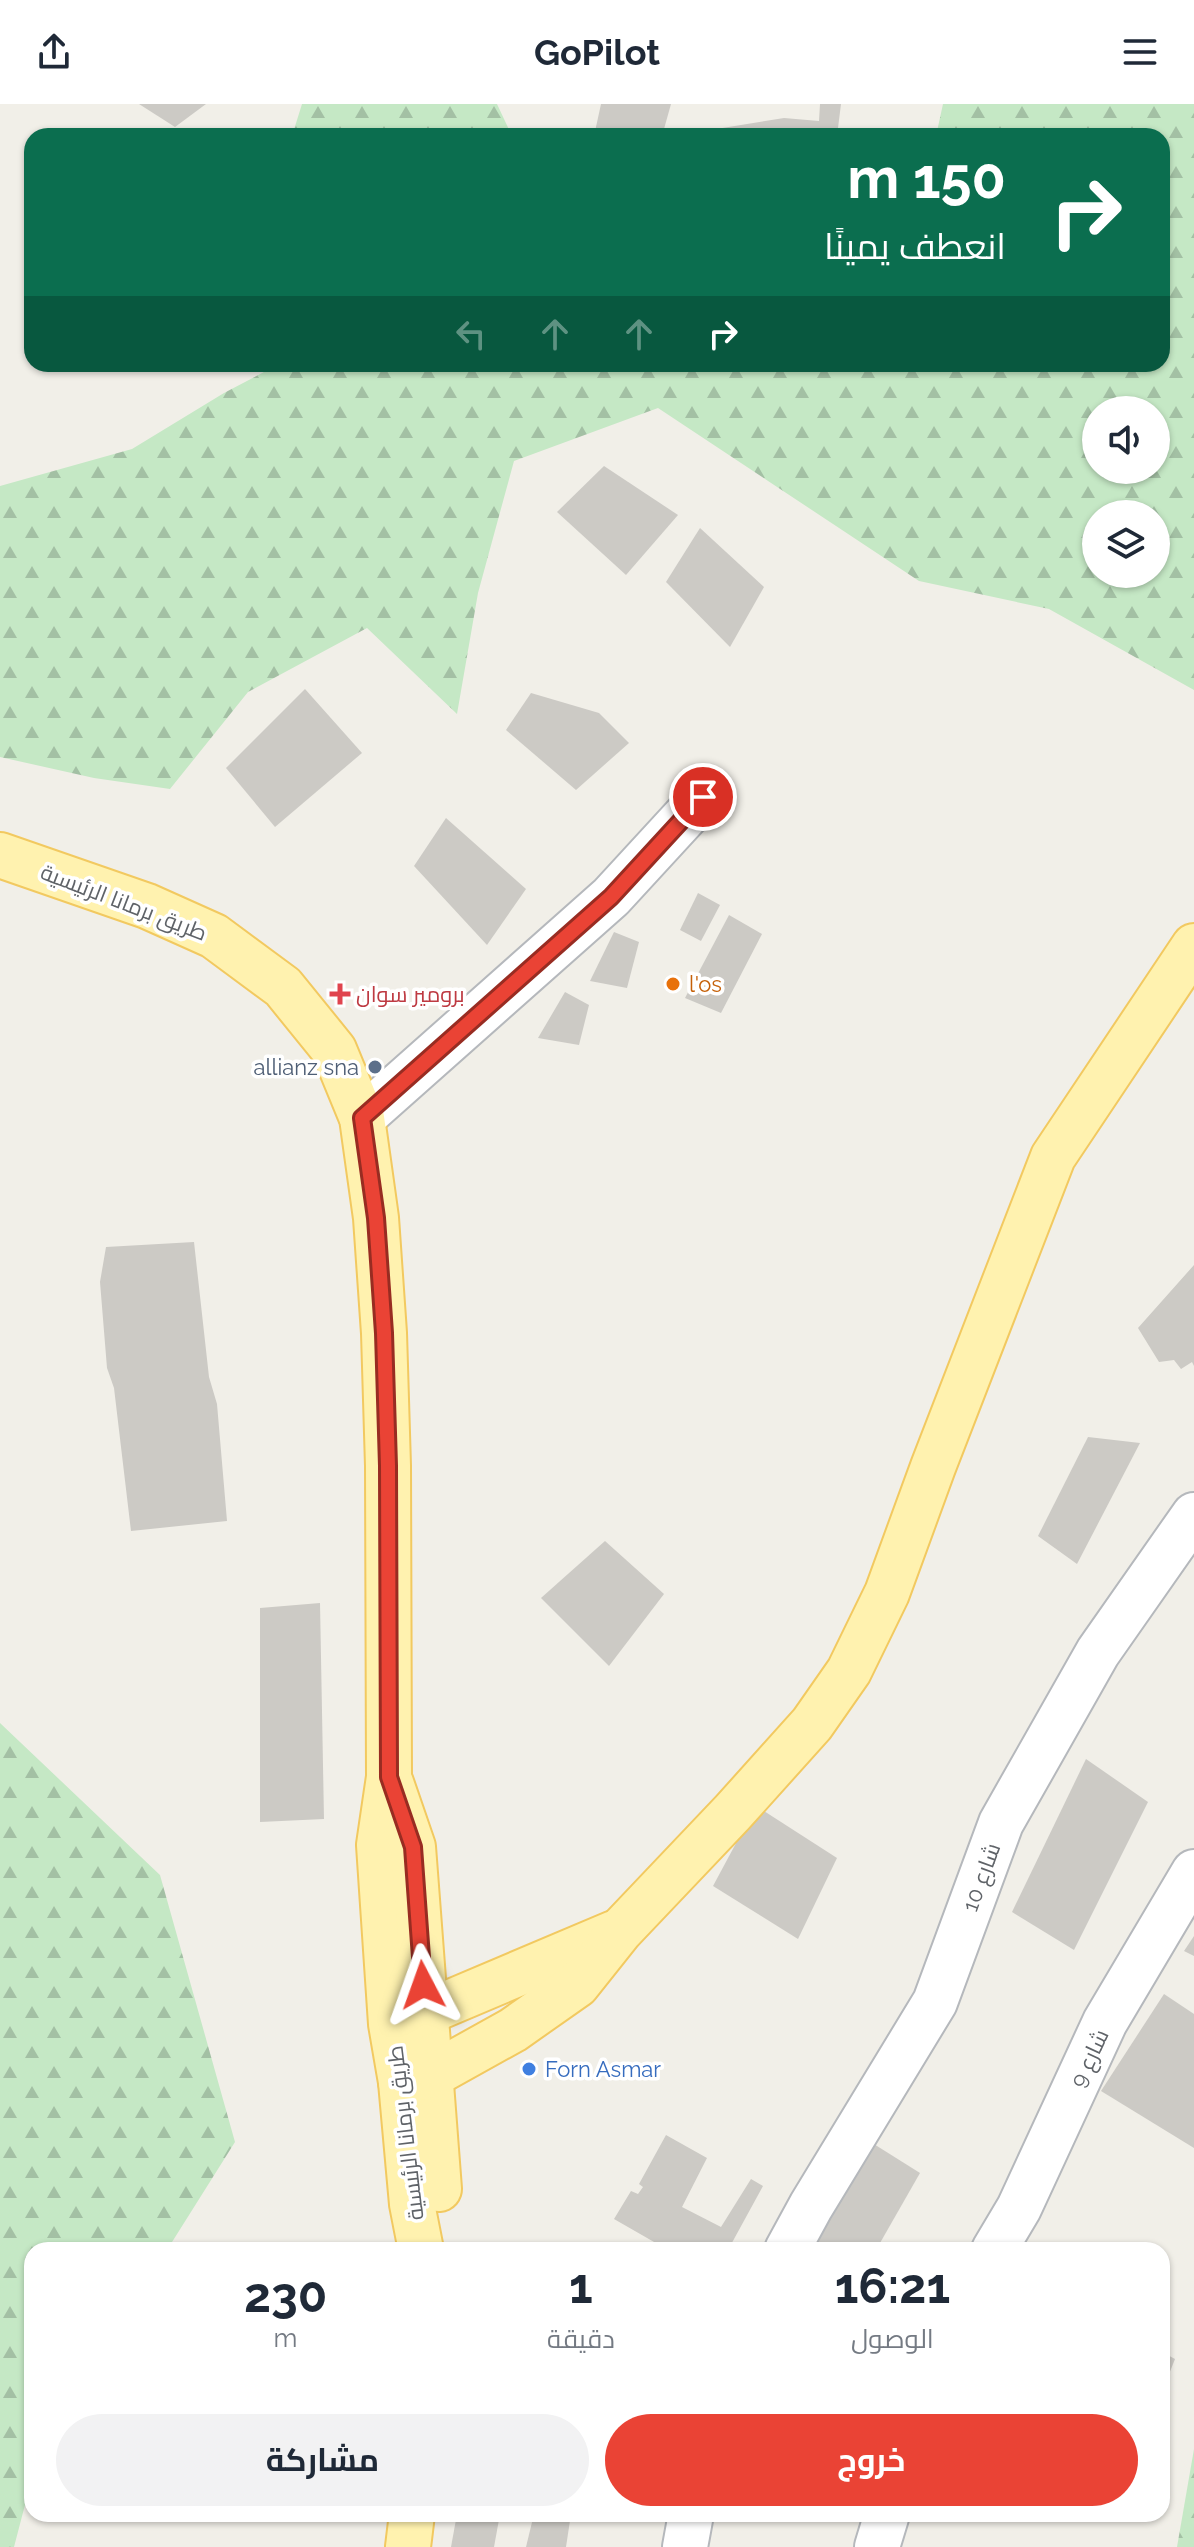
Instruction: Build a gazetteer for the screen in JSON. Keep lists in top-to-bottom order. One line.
{"streets":{"main road":["طريق برمانا الرئيسية"],"street":["شارع 10","شارع 9"]},"places":{"other":["l'os","allianz sna","Forn Asmar"],"health":["برومير سوان"]},"page":{"header":"GoPilot","turn":["150 m","انعطف يمينًا"],"eta":["16:21","الوصول","1","دقيقة","230","m"],"buttons":["خروج","مشاركة"]}}
